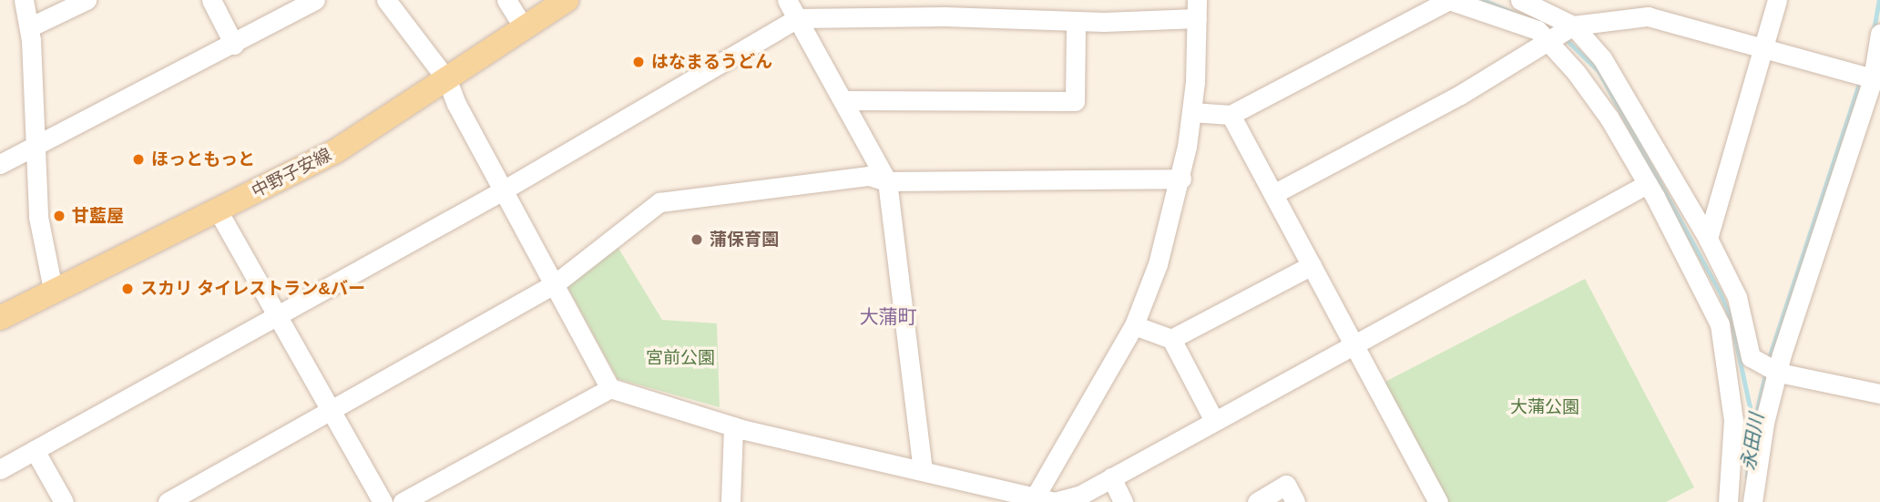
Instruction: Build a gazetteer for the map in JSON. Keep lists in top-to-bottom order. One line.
{"streets":{"main road":["中野子安線"]},"districts":["大蒲町"],"water":["永田川"],"parks":["宮前公園","大蒲公園"],"places":["はなまるうどん","ほっともっと","甘藍屋","蒲保育園","スカリ タイレストラン&バー"]}
